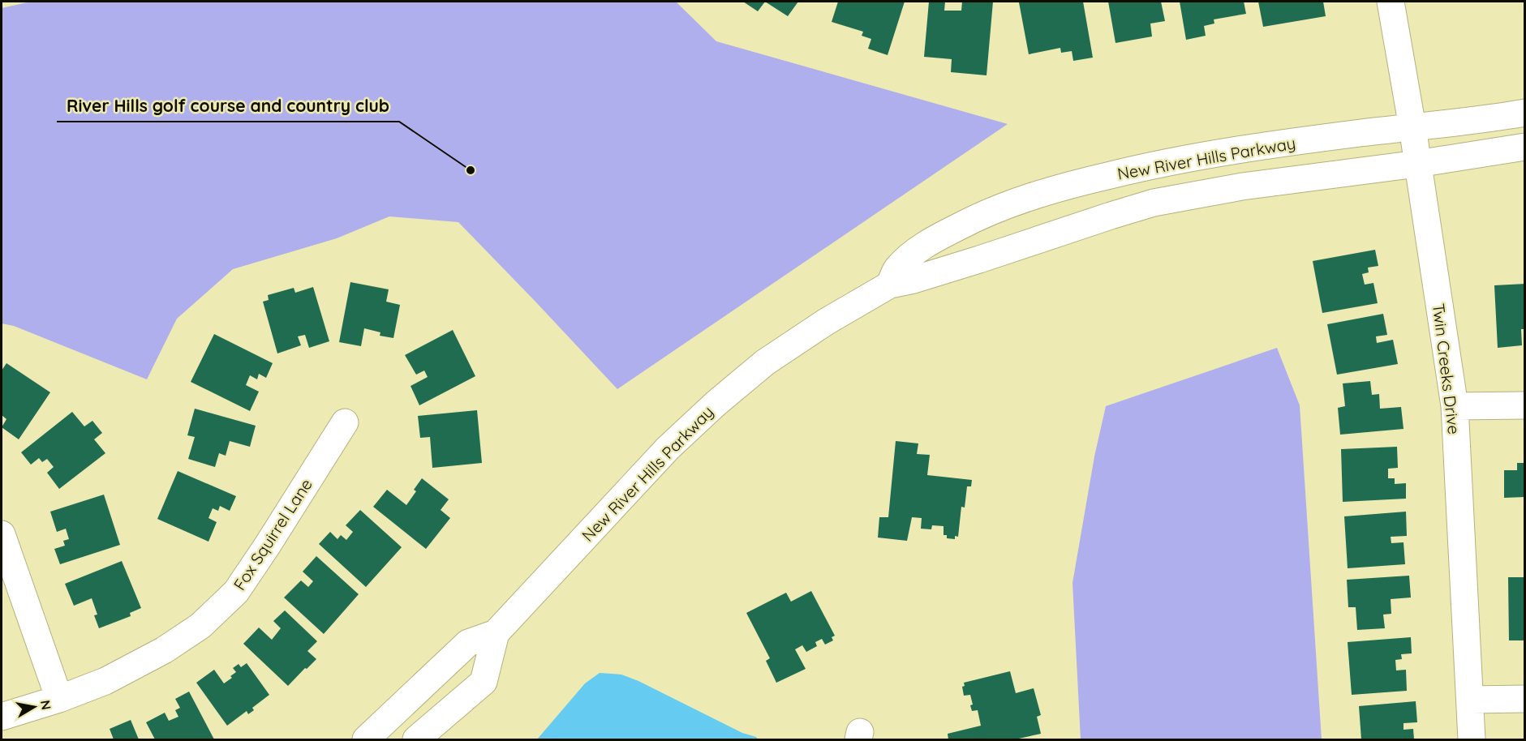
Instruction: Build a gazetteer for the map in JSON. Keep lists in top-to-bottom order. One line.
{"streets":{"street":["New River Hills Parkway","Twin Creeks Drive","Fox Squirrel Lane"]},"crossings":[["New River Hills Parkway","Twin Creeks Drive"]],"places":["River Hills golf course and country club"],"north":"right"}
